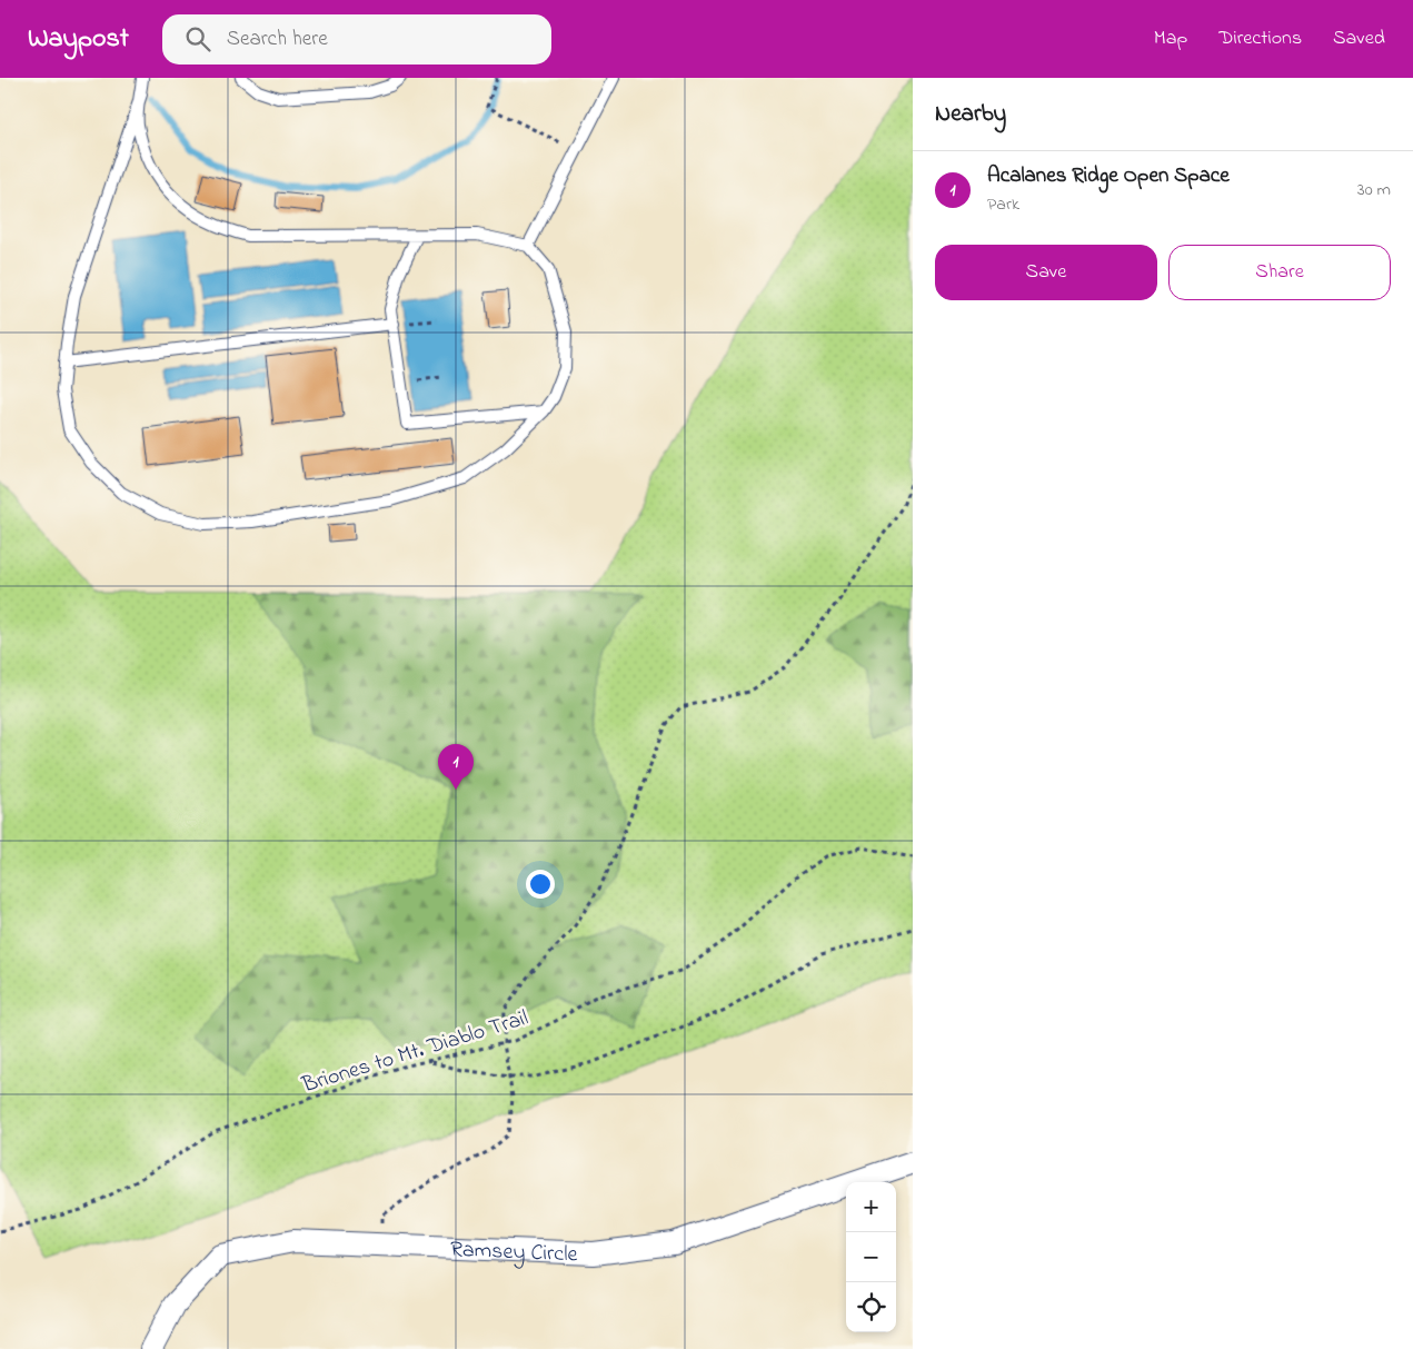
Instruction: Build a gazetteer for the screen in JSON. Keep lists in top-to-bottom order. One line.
{"streets":{"street":["Ramsey Circle"],"path":["Briones to Mt. Diablo Trail"]},"page":{"header":"Waypost","search":"Search here","nav":["Map","Directions","Saved"],"heading":"Nearby","list":[{"mark":"1","name":"Acalanes Ridge Open Space","note":"Park","value":"30 m"}],"buttons":["Save","Share"],"pins":"1","map_buttons":["+","−"]}}
